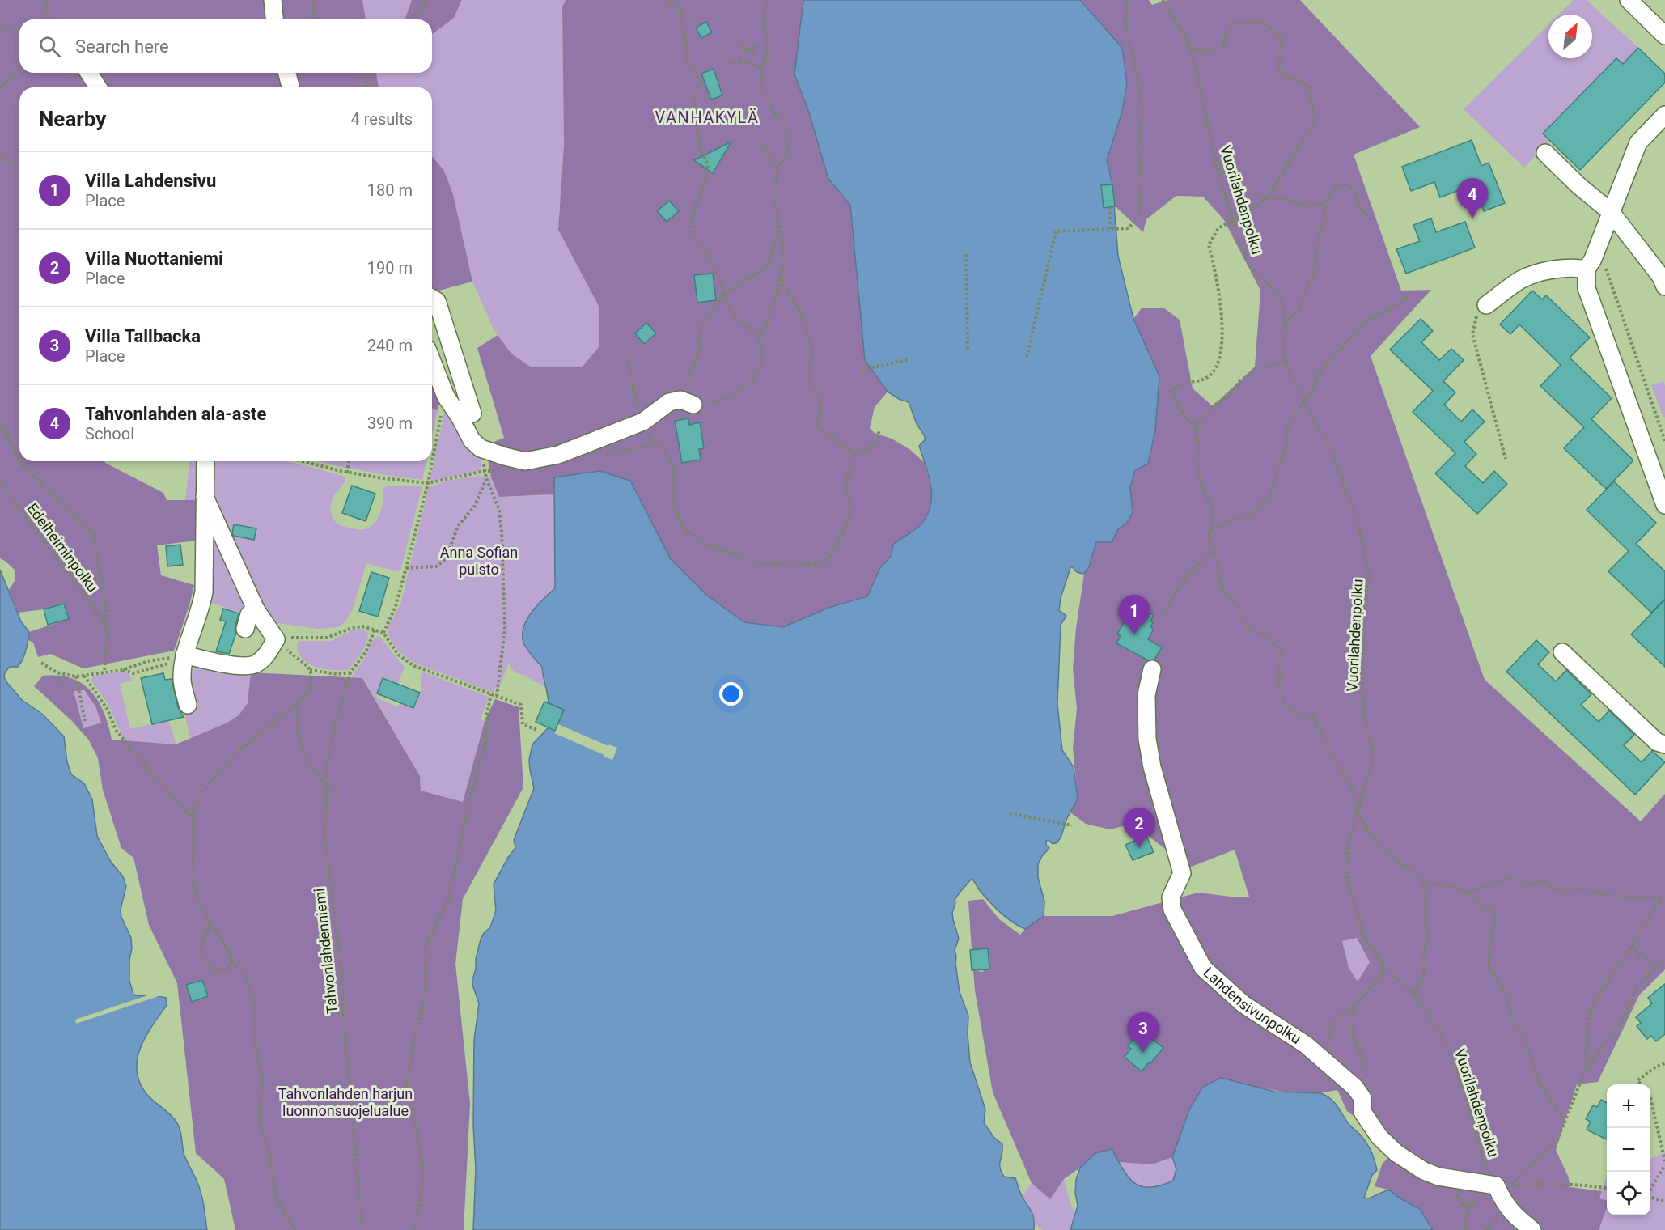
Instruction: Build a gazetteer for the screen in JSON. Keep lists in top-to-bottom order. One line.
{"streets":{"street":["Lahdensivunpolku"],"path":["Vuorilahdenpolku","Edelheiminpolku","Tahvonlahdenniemi"]},"districts":["VANHAKYLÄ"],"parks":["Anna Sofian puisto","Tahvonlahden harjun luonnonsuojelualue"],"north":"top right","page":{"search":"Search here","heading":["Nearby","4 results"],"list":[{"mark":"1","name":"Villa Lahdensivu","note":"Place","value":"180 m"},{"mark":"2","name":"Villa Nuottaniemi","note":"Place","value":"190 m"},{"mark":"3","name":"Villa Tallbacka","note":"Place","value":"240 m"},{"mark":"4","name":"Tahvonlahden ala-aste","note":"School","value":"390 m"}],"pins":["4","1","2","3"],"map_buttons":["+","−"]}}
